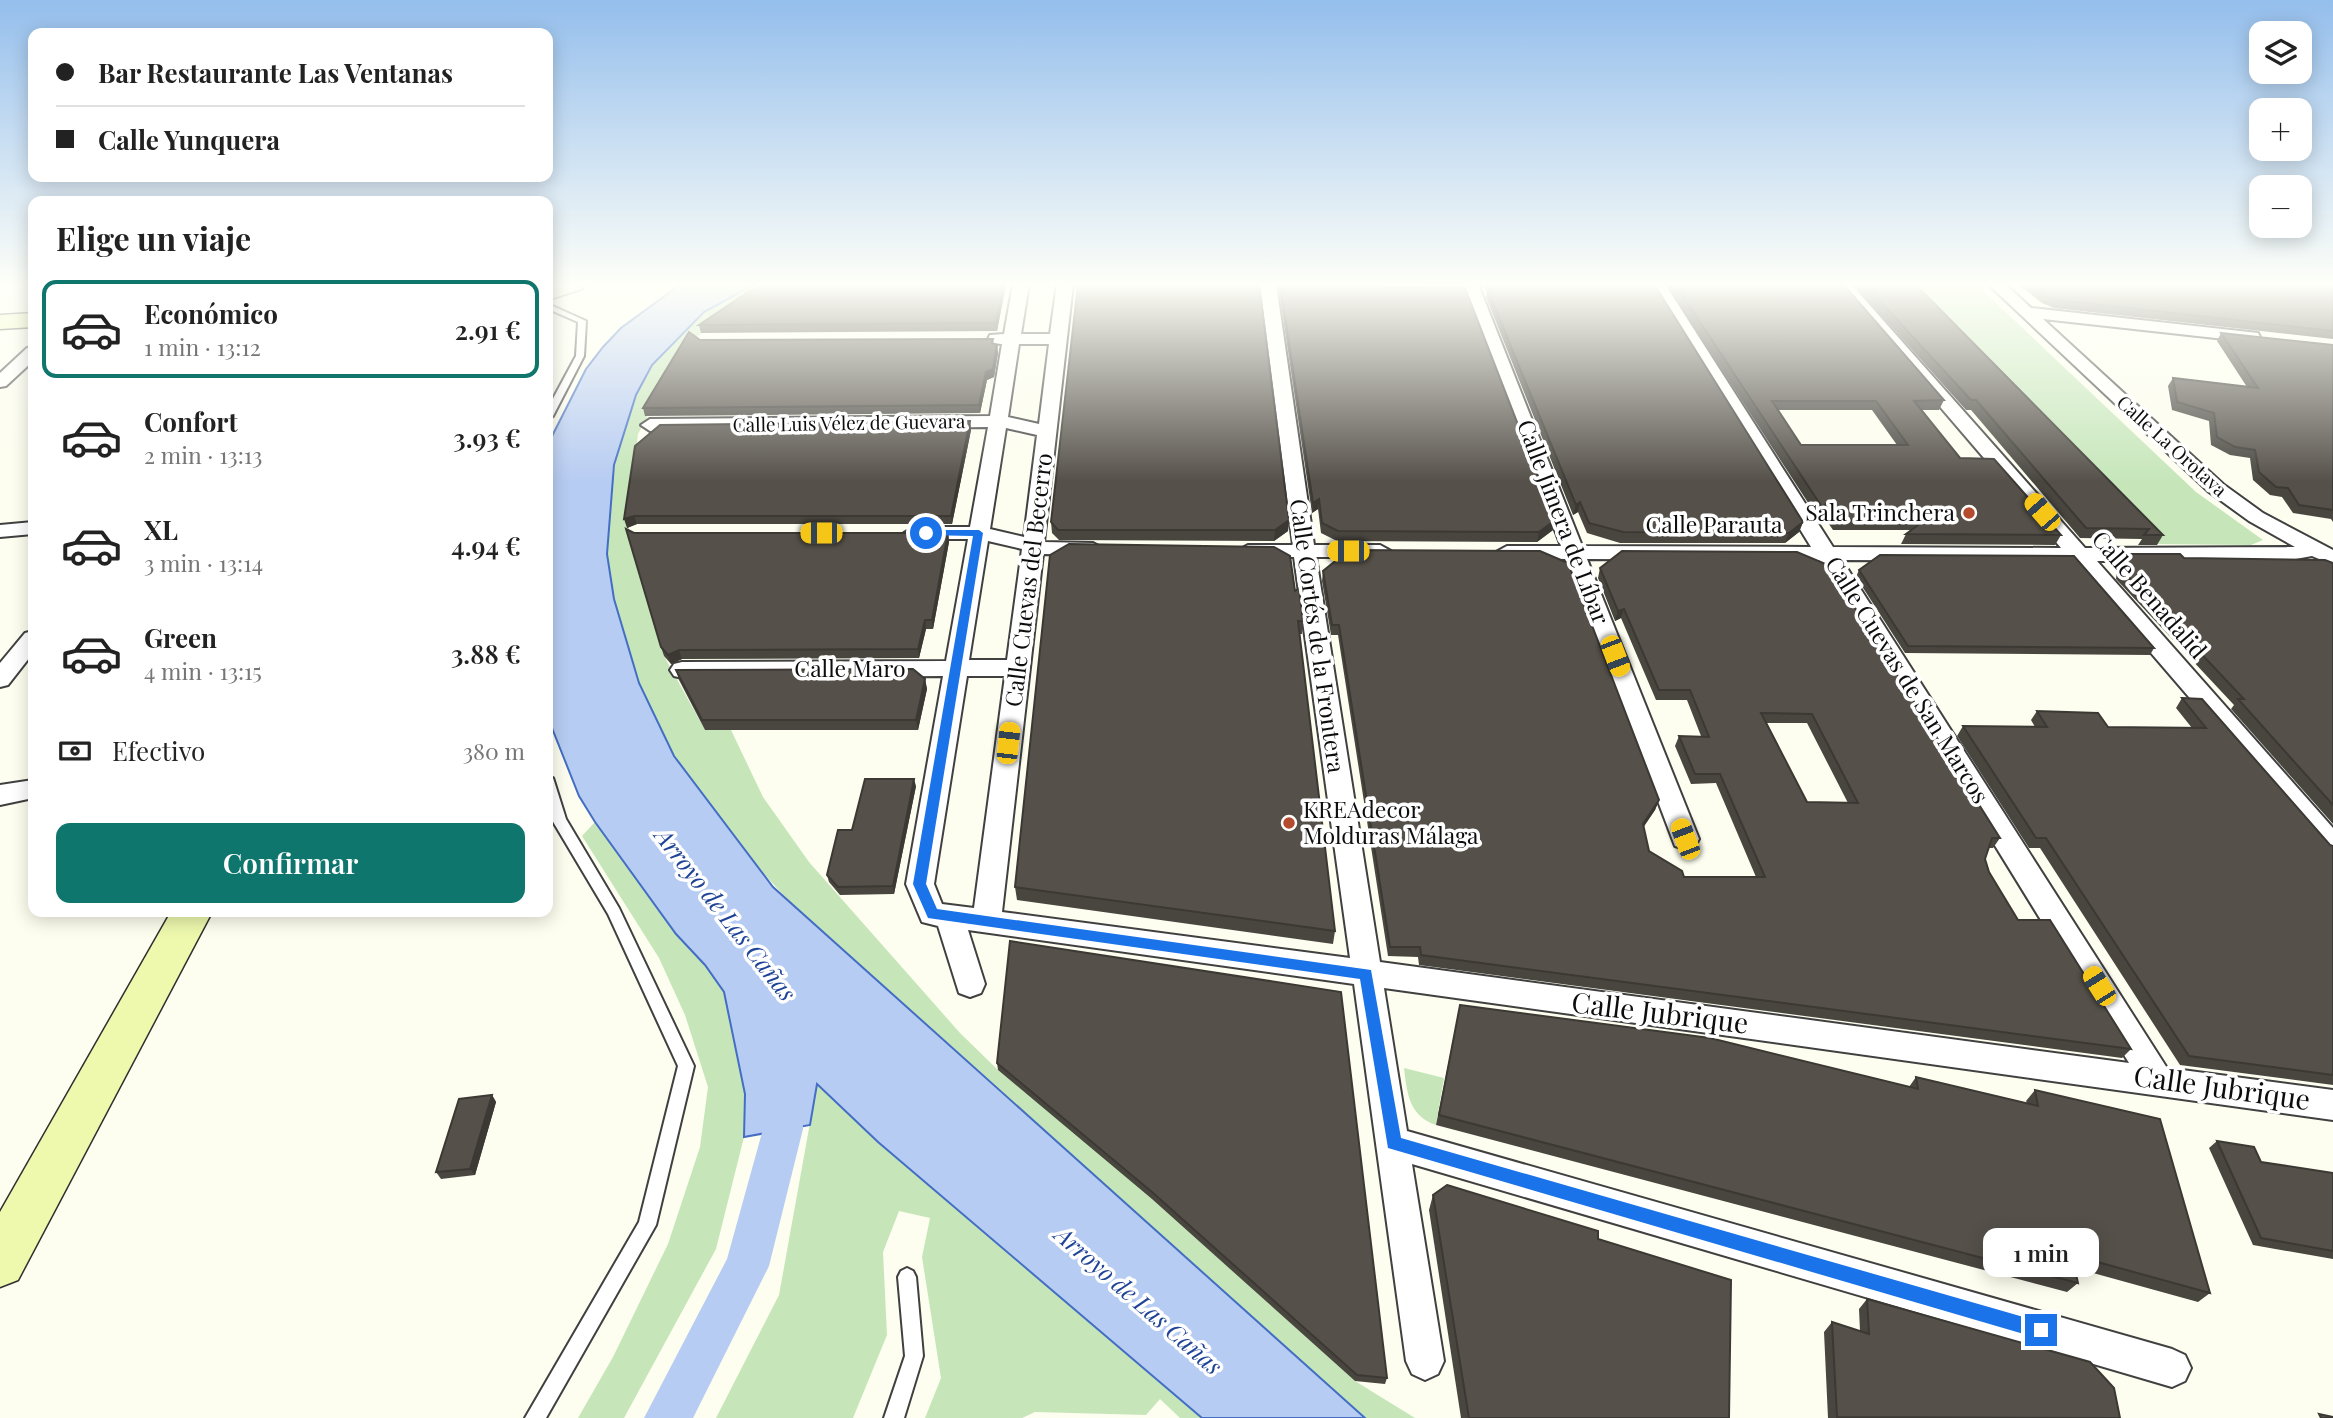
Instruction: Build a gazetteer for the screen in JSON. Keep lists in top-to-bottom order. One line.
{"streets":{"street":["Calle Luis Vélez de Guevara","Calle La Orotava","Calle Jimera de Líbar","Calle Parauta","Calle Cuevas del Becerro","Calle Benadalid","Calle Cortés de la Frontera","Calle Maro","Calle Cuevas de San Marcos","Calle Jubrique"]},"crossings":[["Calle Luis Vélez de Guevara","Calle Cuevas del Becerro"],["Calle La Orotava","Calle Parauta"],["Calle Jimera de Líbar","Calle Parauta"],["Calle Parauta","Calle Benadalid"],["Calle Parauta","Calle Cuevas de San Marcos"],["Calle Cuevas del Becerro","Calle Maro"],["Calle Cuevas del Becerro","Calle Jubrique"],["Calle Cortés de la Frontera","Calle Jubrique"],["Calle Cuevas de San Marcos","Calle Jubrique"]],"water":["Arroyo de Las Cañas"],"places":["Sala Trinchera","KREAdecor Molduras Málaga"],"page":{"map_buttons":["+","−"],"banner":["Bar Restaurante Las Ventanas","Calle Yunquera"],"heading":"Elige un viaje","list":[{"name":"Económico","note":"1 min · 13:12","value":"2.91 €"},{"name":"Confort","note":"2 min · 13:13","value":"3.93 €"},{"name":"XL","note":"3 min · 13:14","value":"4.94 €"},{"name":"Green","note":"4 min · 13:15","value":"3.88 €"}],"pay":["Efectivo","380 m"],"buttons":"Confirmar","bubble":"1 min"}}
